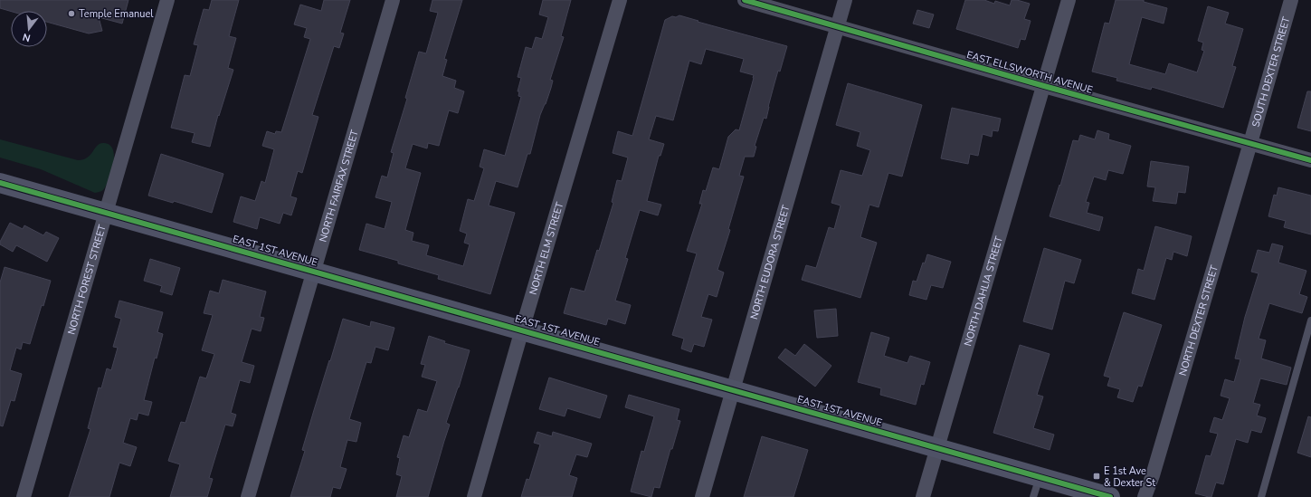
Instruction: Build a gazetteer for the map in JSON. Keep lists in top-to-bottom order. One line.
{"streets":{"street":["SOUTH DEXTER STREET","EAST ELLSWORTH AVENUE","NORTH FAIRFAX STREET","NORTH ELM STREET","EAST 1ST AVENUE","NORTH EUDORA STREET","NORTH FOREST STREET","NORTH DAHLIA STREET","NORTH DEXTER STREET"]},"crossings":[["SOUTH DEXTER STREET","EAST ELLSWORTH AVENUE"],["SOUTH DEXTER STREET","NORTH DEXTER STREET"],["EAST ELLSWORTH AVENUE","NORTH EUDORA STREET"],["EAST ELLSWORTH AVENUE","NORTH DAHLIA STREET"],["EAST ELLSWORTH AVENUE","NORTH DEXTER STREET"],["NORTH FAIRFAX STREET","EAST 1ST AVENUE"],["NORTH ELM STREET","EAST 1ST AVENUE"],["EAST 1ST AVENUE","NORTH EUDORA STREET"],["EAST 1ST AVENUE","NORTH FOREST STREET"],["EAST 1ST AVENUE","NORTH DAHLIA STREET"]],"places":{"other":["Temple Emanuel"],"transit":["E 1st Ave & Dexter St"]},"north":"bottom"}
